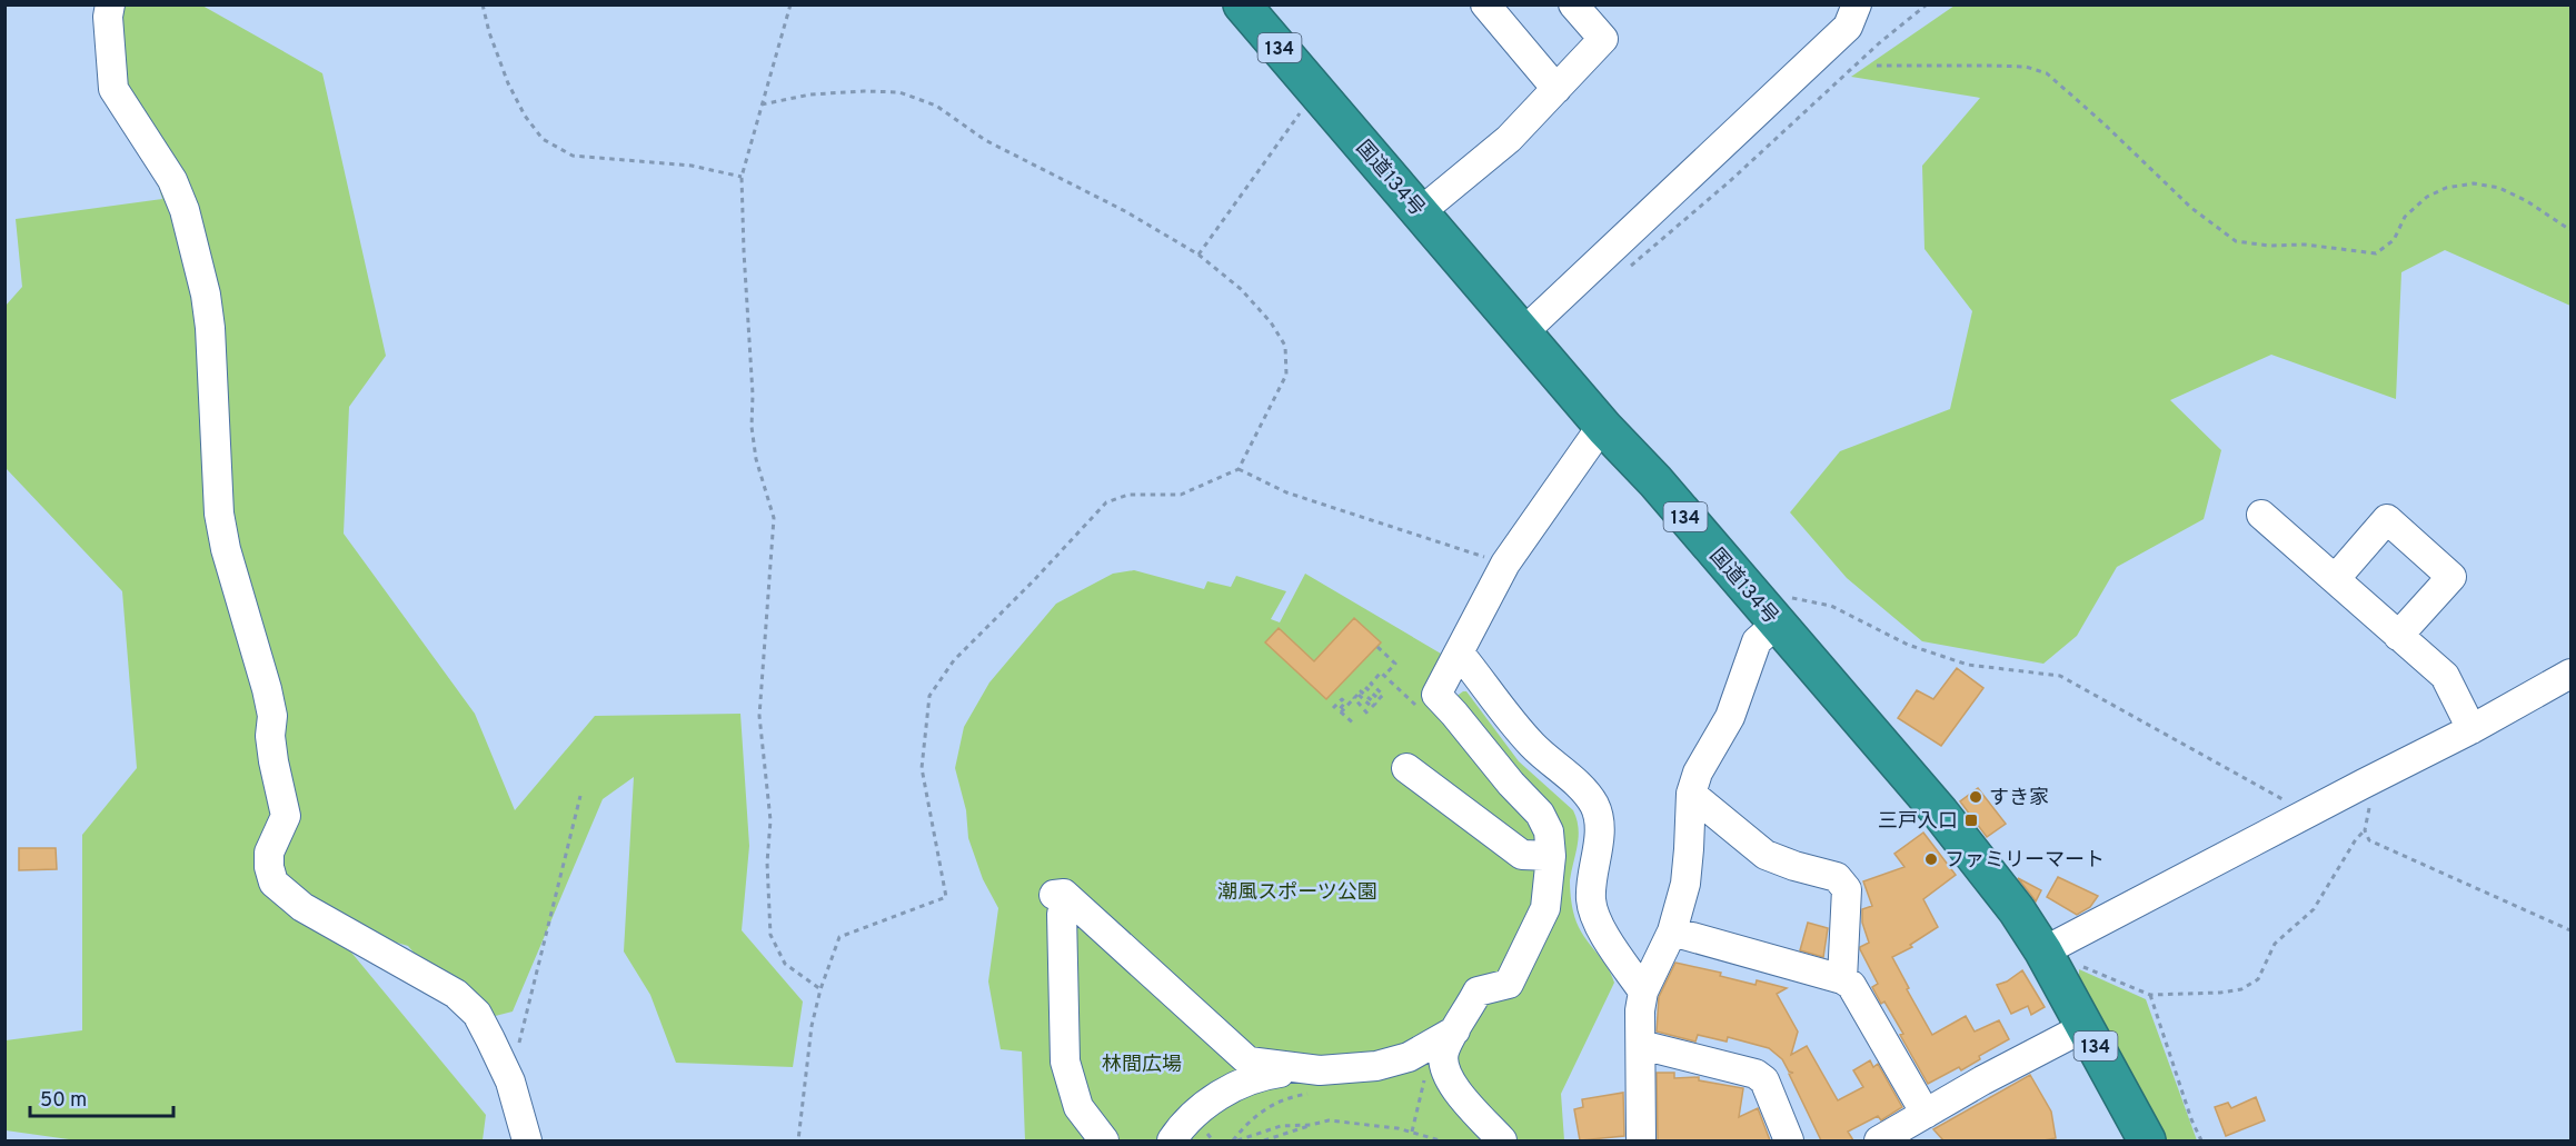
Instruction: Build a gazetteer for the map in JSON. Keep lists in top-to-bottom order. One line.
{"streets":{"highway":["134","国道134号"]},"parks":["潮風スポーツ公園","林間広場"],"places":{"other":["すき家","ファミリーマート"],"transit":["三戸入口"]},"scale_bar":"50 m"}
